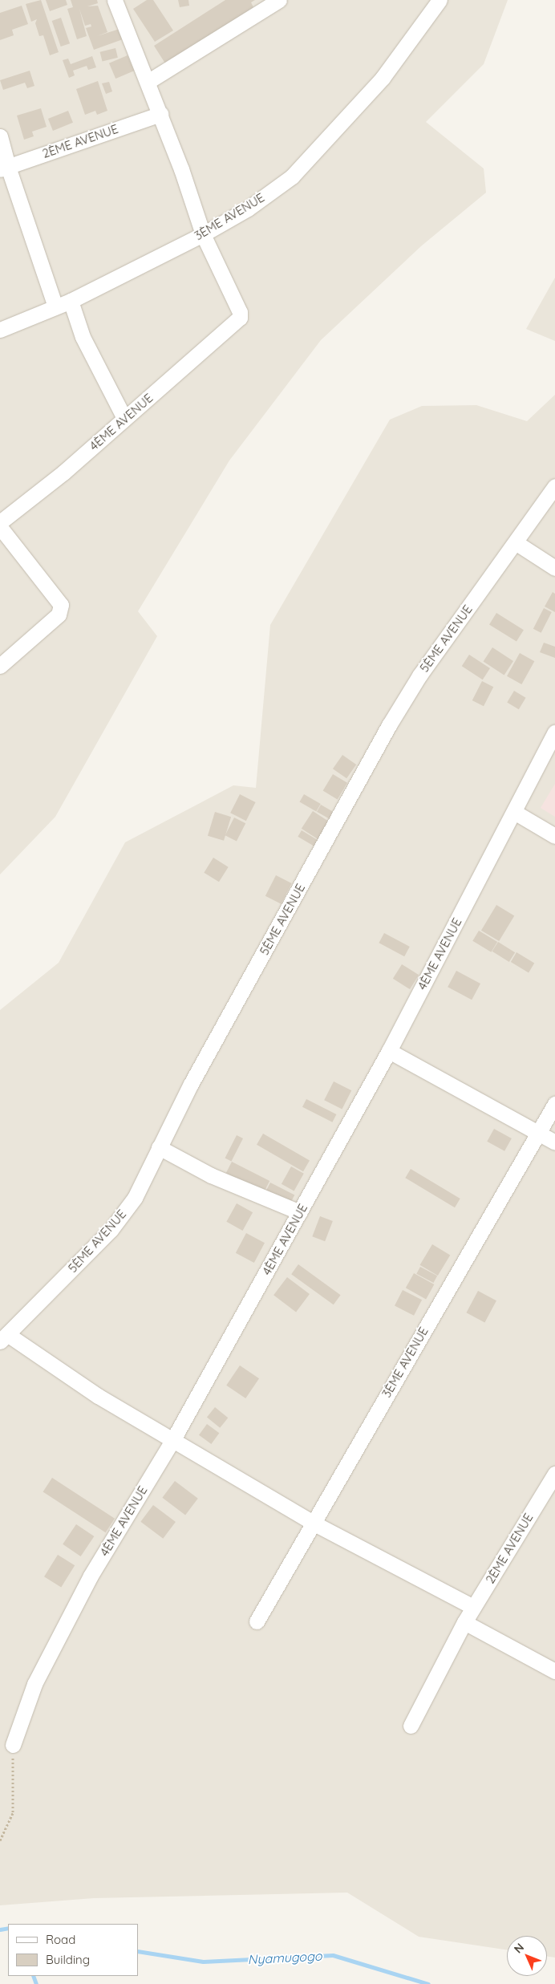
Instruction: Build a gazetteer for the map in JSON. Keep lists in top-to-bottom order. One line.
{"streets":{"street":["2ÈME AVENUE","3ÈME AVENUE","4ÈME AVENUE","5ÈME AVENUE"]},"crossings":[["3ÈME AVENUE","4ÈME AVENUE"]],"water":["Nyamugogo"],"legend":["Road","Building"],"north":"top left"}
